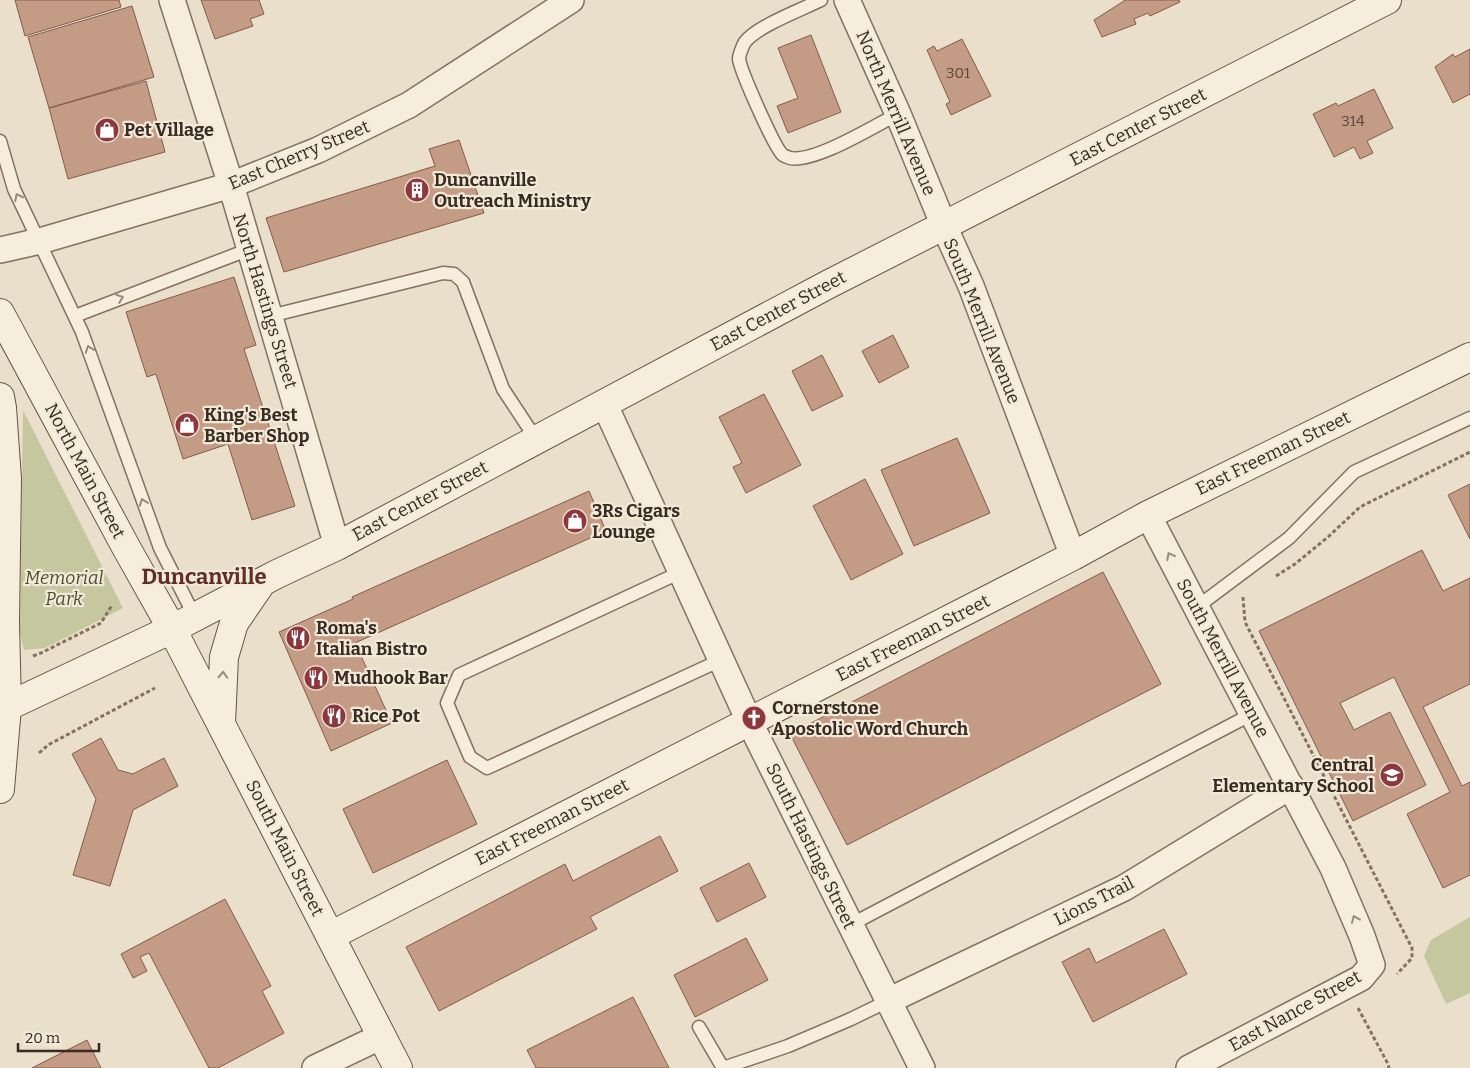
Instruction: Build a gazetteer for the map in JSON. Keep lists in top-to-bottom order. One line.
{"streets":{"street":["North Merrill Avenue","East Center Street","East Cherry Street","North Hastings Street","South Merrill Avenue","East Freeman Street","North Main Street","South Hastings Street","South Main Street","Lions Trail","East Nance Street"]},"crossings":[["North Merrill Avenue","East Center Street"],["North Merrill Avenue","South Merrill Avenue"],["East Center Street","North Hastings Street"],["East Center Street","South Merrill Avenue"],["East Center Street","North Main Street"],["East Center Street","South Hastings Street"],["East Center Street","South Main Street"],["East Cherry Street","North Hastings Street"],["South Merrill Avenue","East Freeman Street"],["South Merrill Avenue","Lions Trail"],["South Merrill Avenue","East Nance Street"],["East Freeman Street","South Hastings Street"],["East Freeman Street","South Main Street"],["North Main Street","South Main Street"],["South Hastings Street","Lions Trail"]],"one_way":["South Merrill Avenue"],"districts":["Duncanville"],"parks":["Memorial Park"],"places":{"shop":["Pet Village","King's Best Barber Shop","3Rs Cigars Lounge"],"building":["Duncanville Outreach Ministry"],"restaurant":["Roma's Italian Bistro","Mudhook Bar","Rice Pot"],"church":["Cornerstone Apostolic Word Church"],"school or university":["Central Elementary School"]},"house_numbers":["301","314"],"scale_bar":"20 m"}
